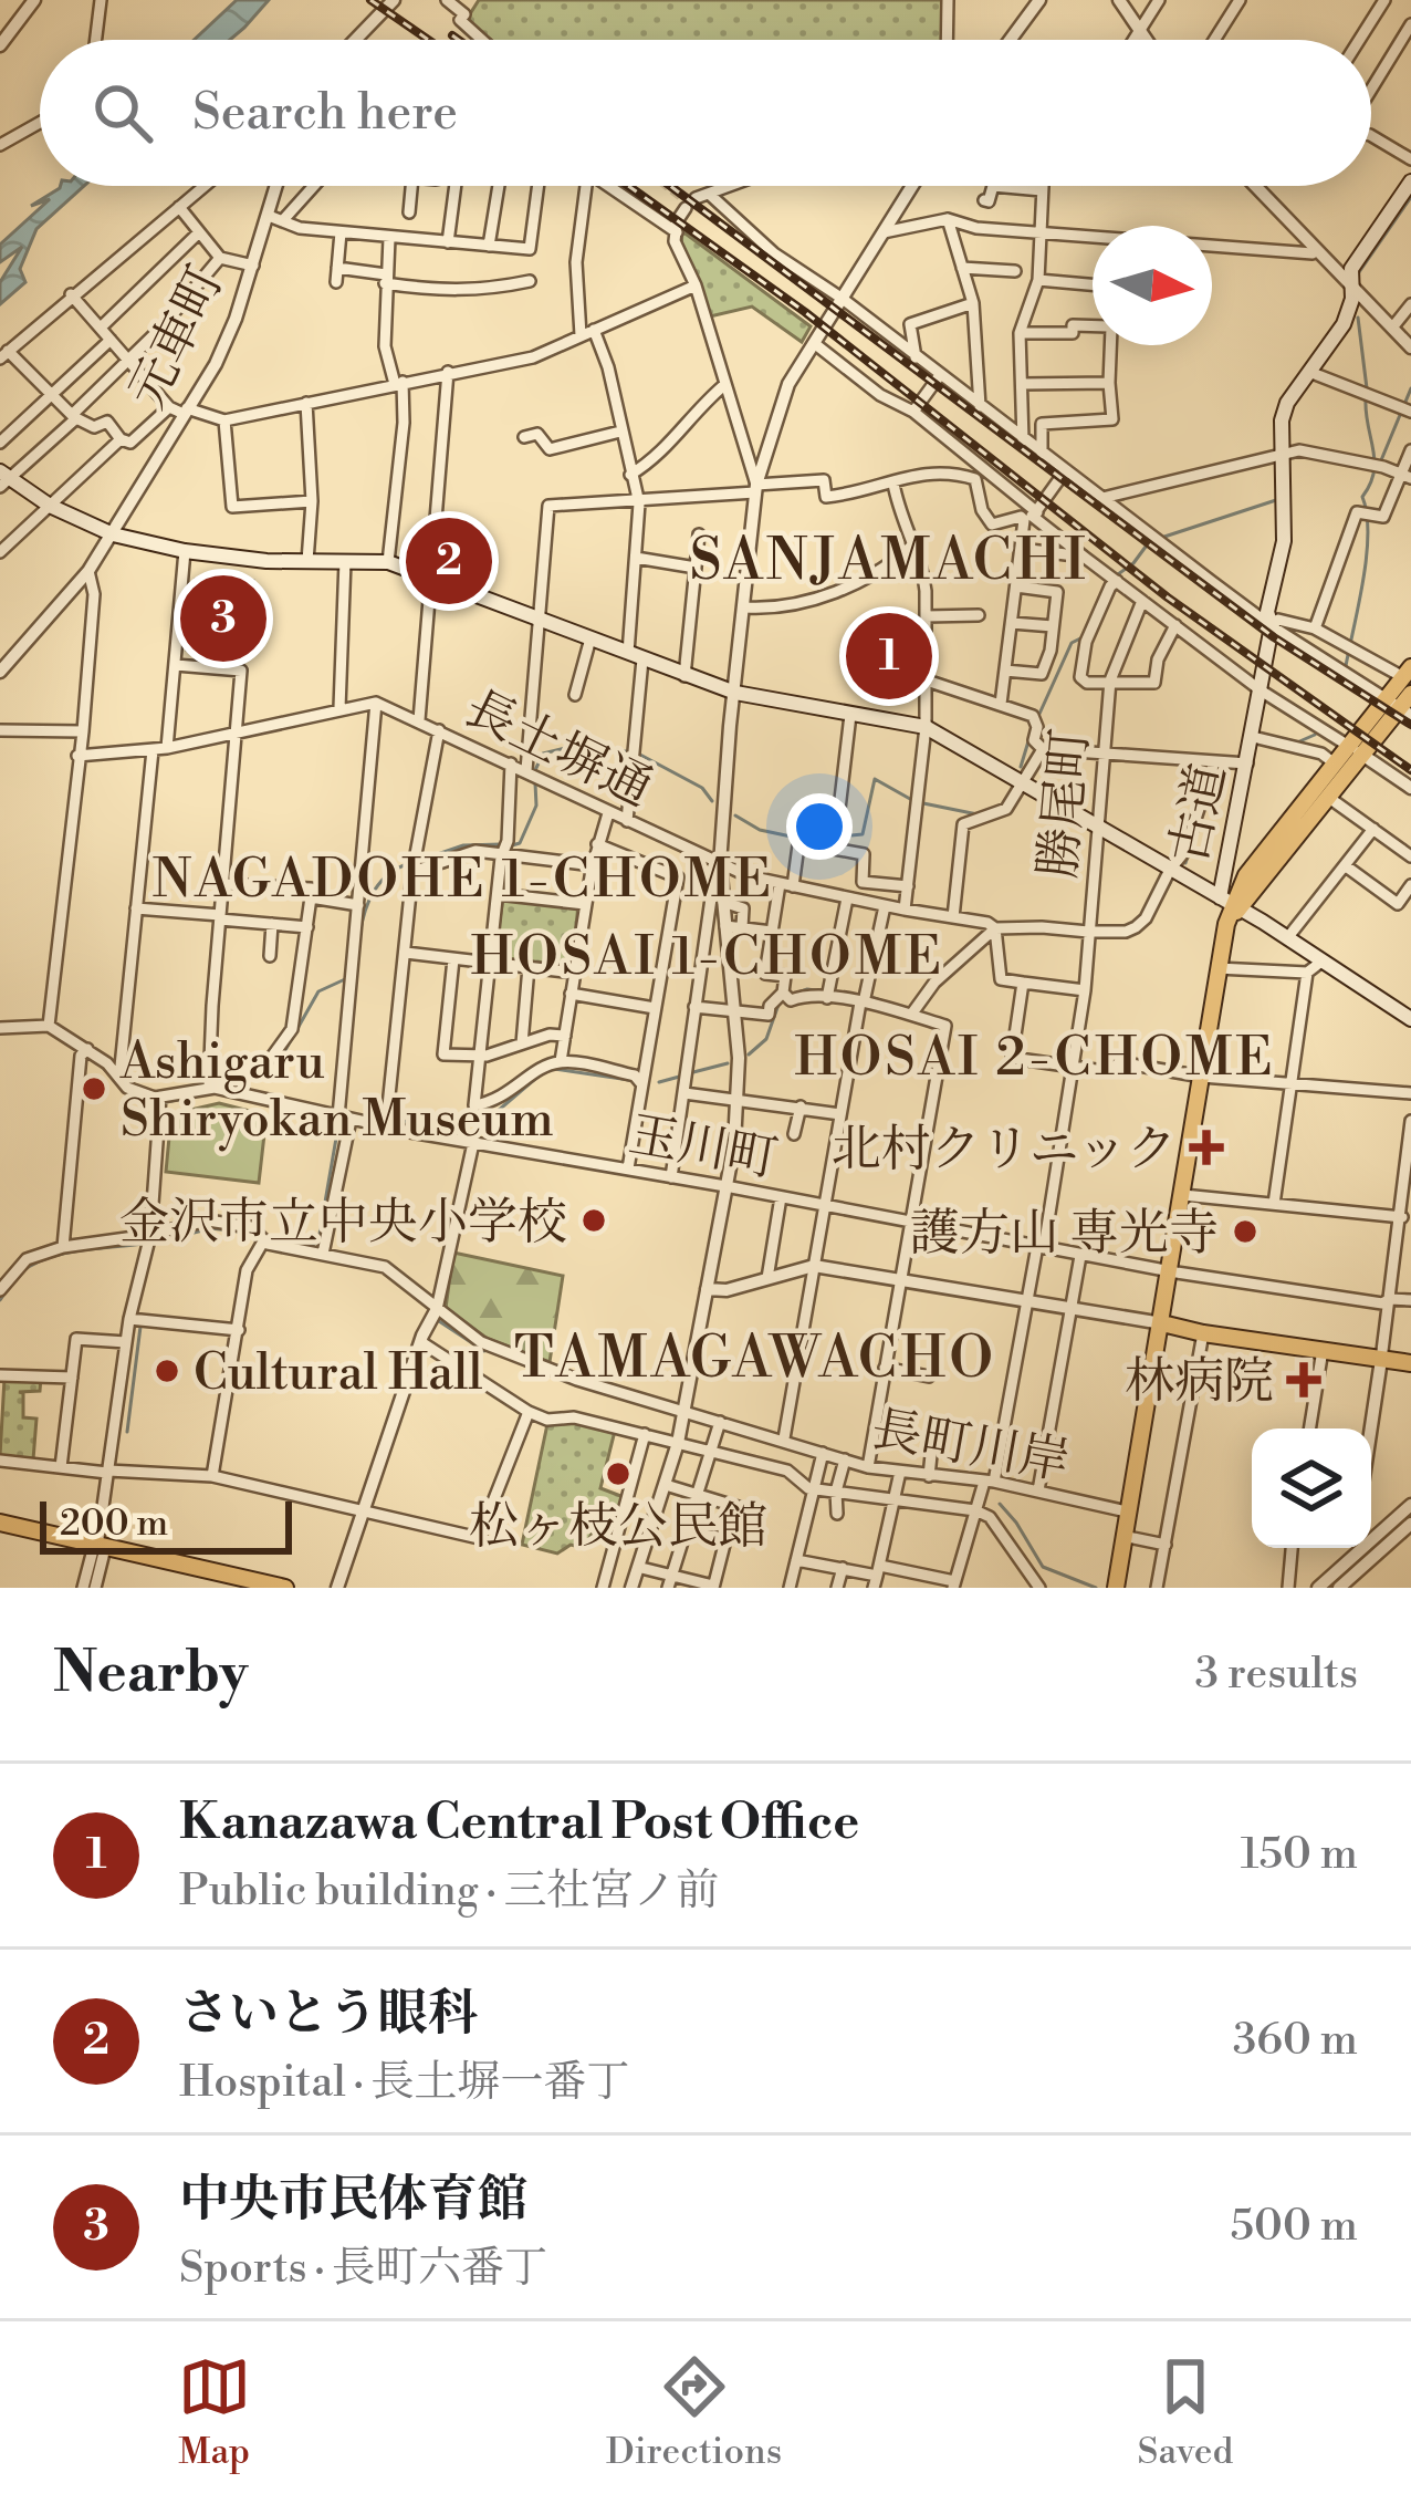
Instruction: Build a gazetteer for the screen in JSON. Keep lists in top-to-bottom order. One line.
{"streets":{"main road":["古道"],"street":["元車町","長土塀通","勝尾町","玉川町","長町川岸"]},"crossings":[["長土塀通","勝尾町"],["勝尾町","玉川町"],["勝尾町","長町川岸"]],"districts":["SANJAMACHI","NAGADOHE 1-CHOME","HOSAI 1-CHOME","HOSAI 2-CHOME","TAMAGAWACHO"],"places":{"other":["Ashigaru Shiryokan Museum","金沢市立中央小学校","護方山 専光寺","Cultural Hall","松ヶ枝公民館"],"health":["北村クリニック","林病院"]},"scale_bar":"200 m","north":"right","page":{"search":"Search here","pins":["2","3","1"],"scale":"200 m","heading":["Nearby","3 results"],"list":[{"mark":"1","name":"Kanazawa Central Post Office","note":"Public building · 三社宮ノ前","value":"150 m"},{"mark":"2","name":"さいとう眼科","note":"Hospital · 長土塀一番丁","value":"360 m"},{"mark":"3","name":"中央市民体育館","note":"Sports · 長町六番丁","value":"500 m"}],"nav":["Map","Directions","Saved"]}}
